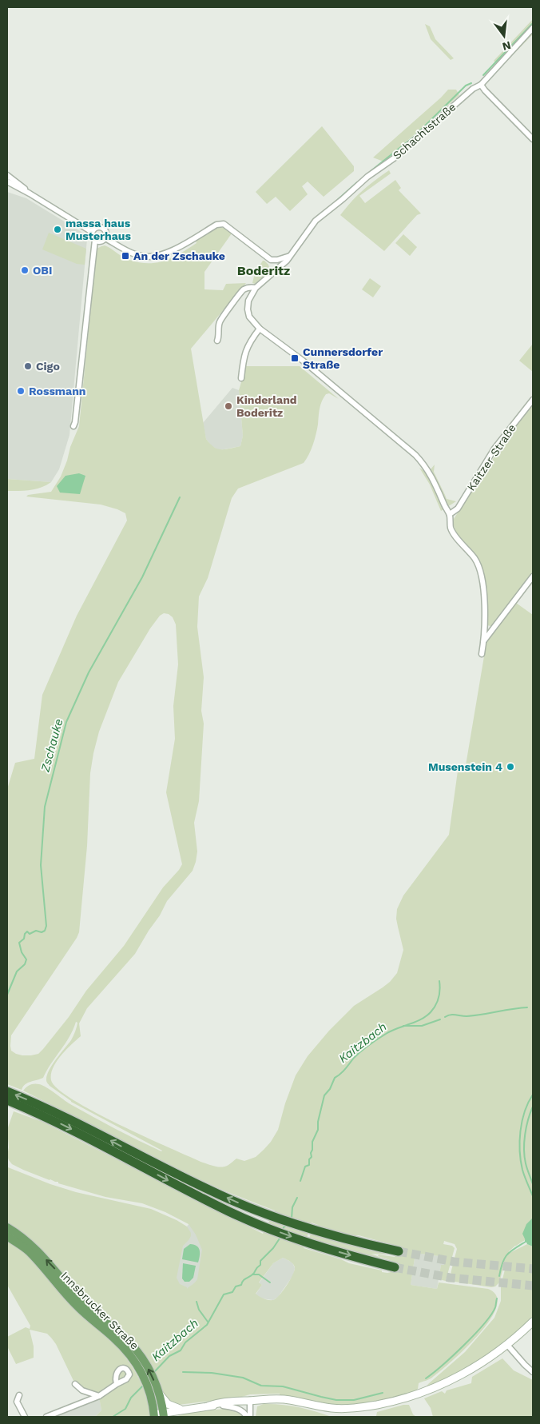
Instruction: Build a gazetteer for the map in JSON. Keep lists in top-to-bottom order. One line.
{"streets":{"main road":["Innsbrucker Straße"],"street":["Schachtstraße","Kaitzer Straße"]},"districts":["Boderitz"],"water":["Zschauke","Kaitzbach"],"places":{"other":["massa haus Musterhaus","OBI","Cigo","Rossmann","Kinderland Boderitz","Musenstein 4"],"transit":["An der Zschauke","Cunnersdorfer Straße"]},"north":"bottom"}
